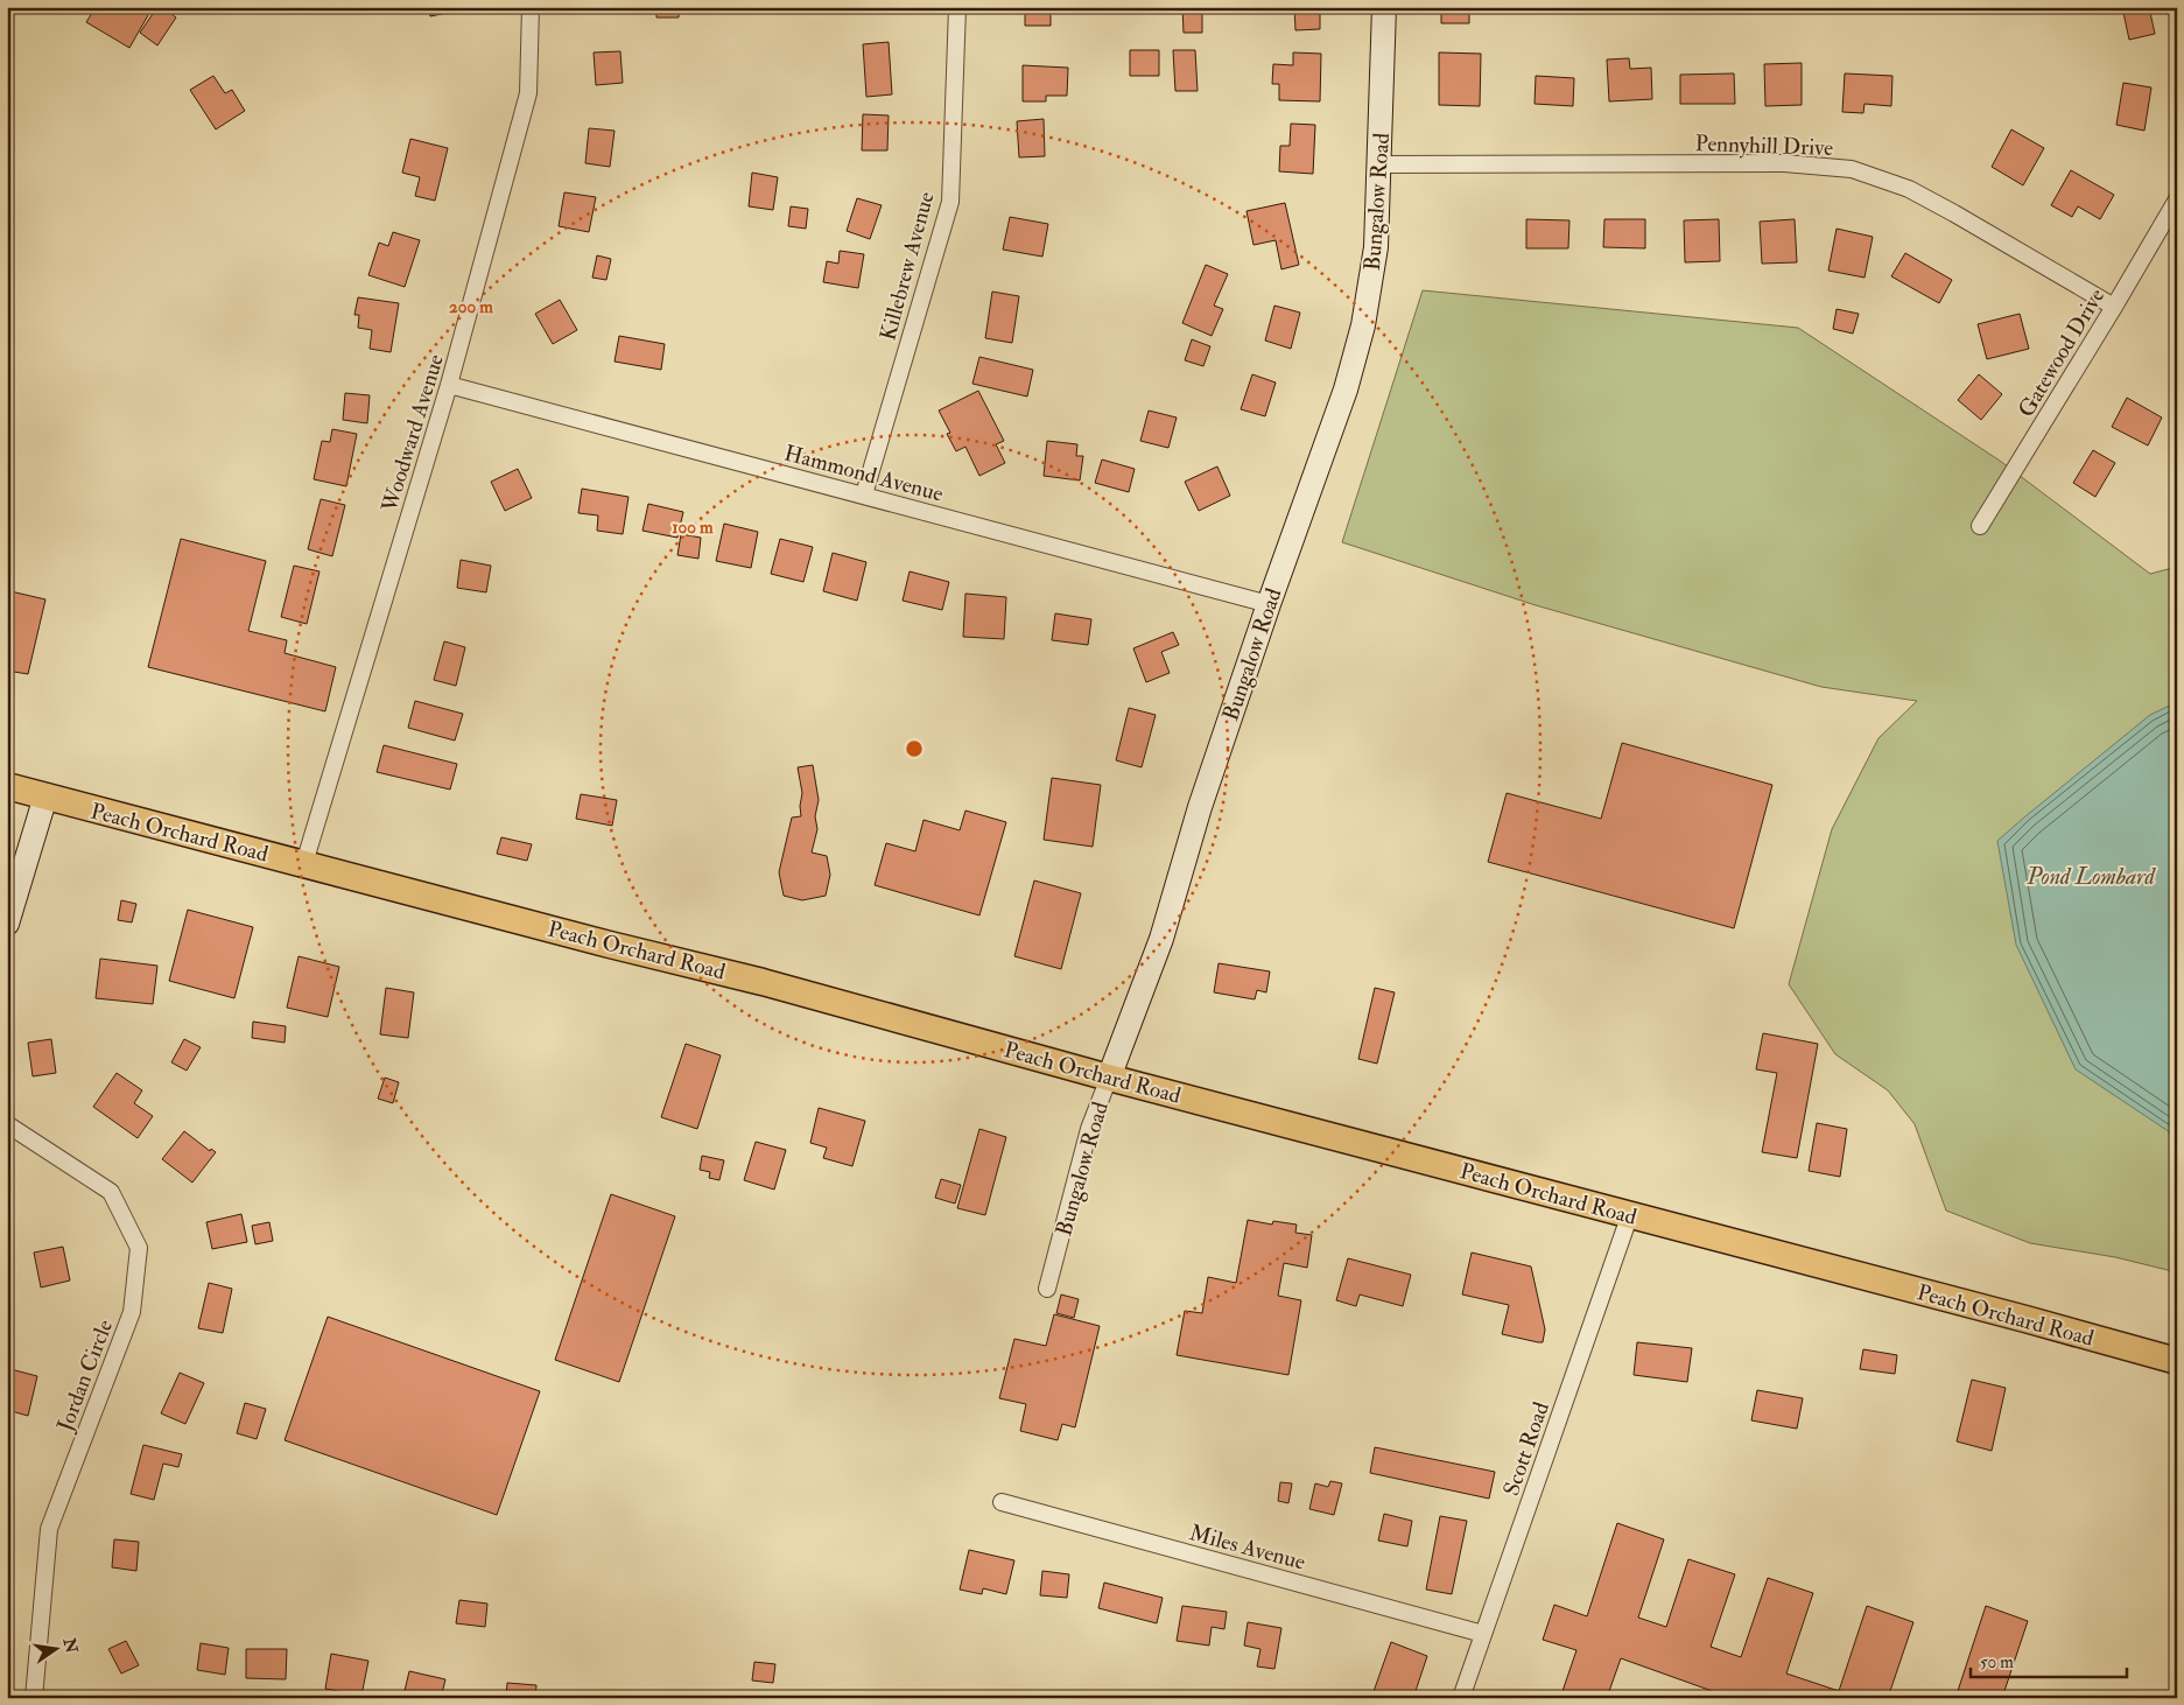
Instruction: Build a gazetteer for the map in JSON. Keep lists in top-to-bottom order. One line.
{"streets":{"main road":["Peach Orchard Road"],"street":["Pennyhill Drive","Bungalow Road","Killebrew Avenue","Gatewood Drive","Woodward Avenue","Hammond Avenue","Jordan Circle","Scott Road","Miles Avenue"]},"crossings":[["Pennyhill Drive","Bungalow Road"],["Pennyhill Drive","Gatewood Drive"],["Bungalow Road","Hammond Avenue"],["Bungalow Road","Peach Orchard Road"],["Killebrew Avenue","Hammond Avenue"],["Woodward Avenue","Hammond Avenue"],["Woodward Avenue","Peach Orchard Road"],["Peach Orchard Road","Scott Road"],["Scott Road","Miles Avenue"]],"water":["Pond Lombard"],"scale_bar":"50 m","north":"right","rings":["200 m","100 m"]}
